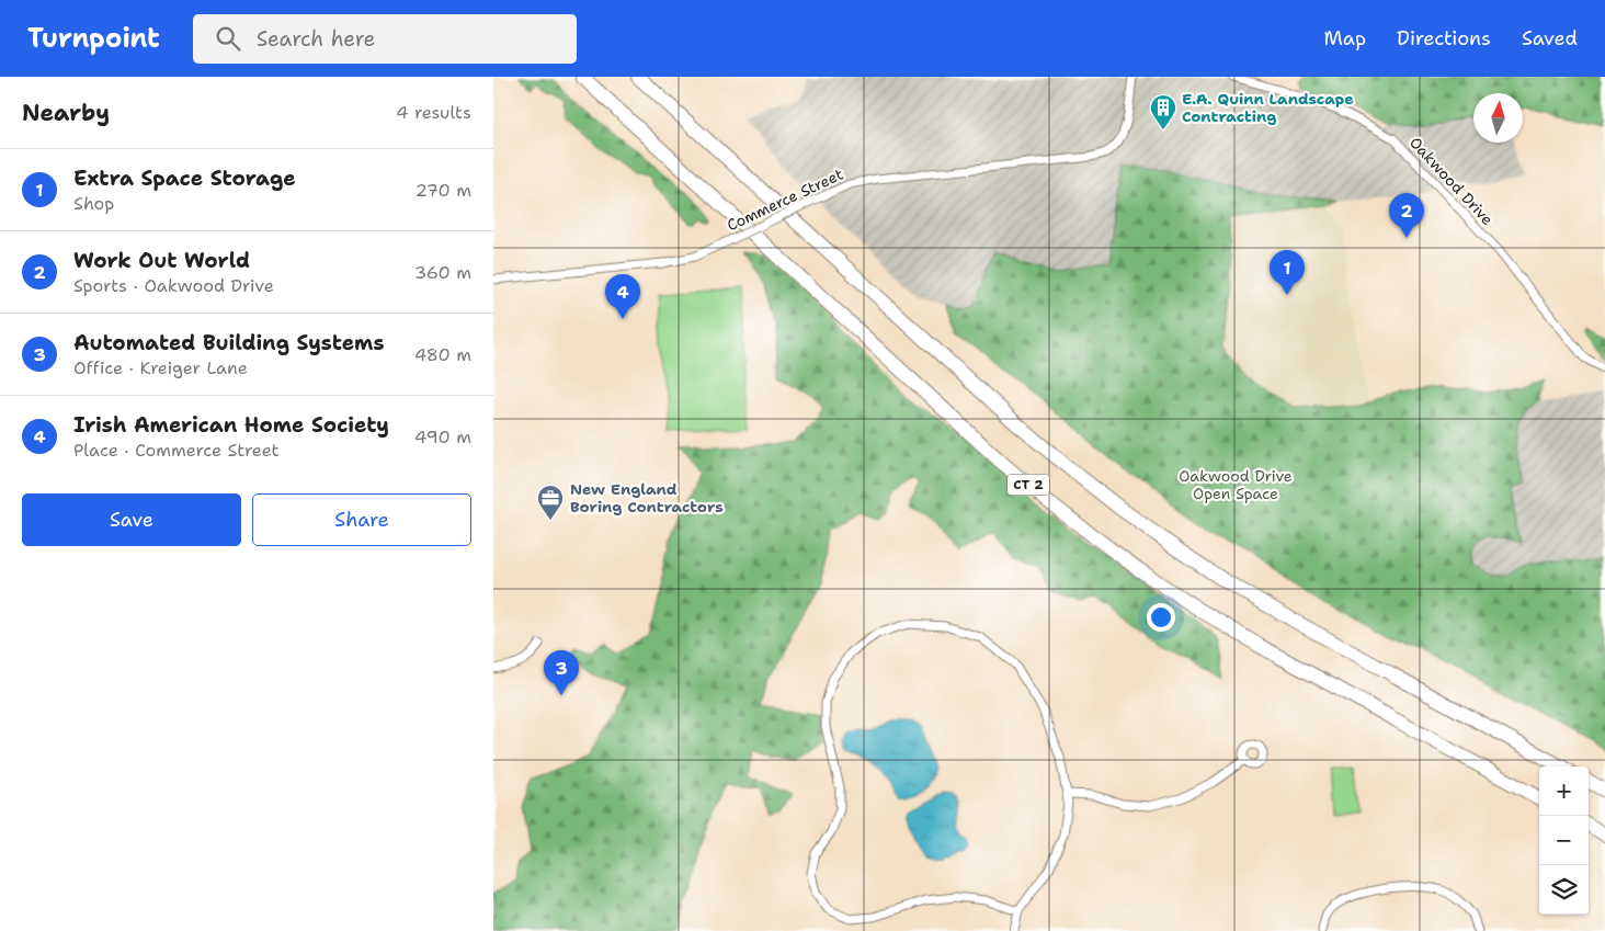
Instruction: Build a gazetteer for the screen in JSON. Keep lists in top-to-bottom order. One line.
{"streets":{"highway":["CT 2"],"street":["Oakwood Drive","Commerce Street"]},"parks":["Oakwood Drive Open Space"],"places":{"building":["E.A. Quinn Landscape Contracting"],"office":["New England Boring Contractors"]},"north":"top","page":{"header":"Turnpoint","search":"Search here","nav":["Map","Directions","Saved"],"heading":["Nearby","4 results"],"list":[{"mark":"1","name":"Extra Space Storage","note":"Shop","value":"270 m"},{"mark":"2","name":"Work Out World","note":"Sports · Oakwood Drive","value":"360 m"},{"mark":"3","name":"Automated Building Systems","note":"Office · Kreiger Lane","value":"480 m"},{"mark":"4","name":"Irish American Home Society","note":"Place · Commerce Street","value":"490 m"}],"pins":["2","1","4","3"],"buttons":["Save","Share"],"map_buttons":["+","−"]}}
